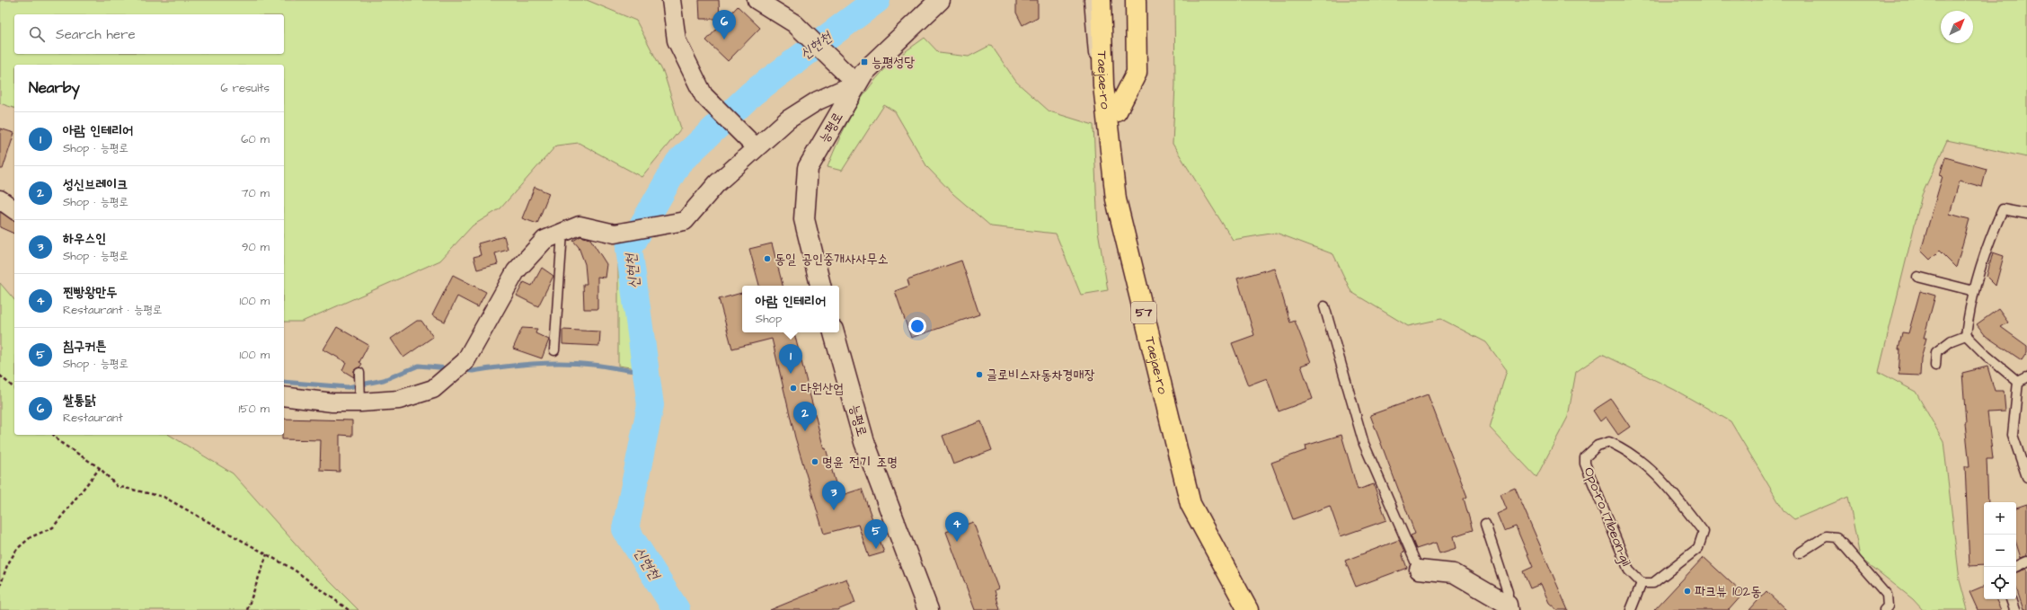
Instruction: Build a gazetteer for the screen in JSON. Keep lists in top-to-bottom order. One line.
{"streets":{"highway":["Taejae-ro","57"],"main road":["능평로"],"lane":["Opo-ro 171beon-gil"]},"water":["신현천"],"places":{"transit":["능평성당"],"other":["동일 공인중개사사무소","글로비스자동차경매장","다원산업","명윤 전기 조명","파크뷰 102동"]},"north":"top right","page":{"pins":["6","1","2","3","4","5"],"search":"Search here","heading":["Nearby","6 results"],"list":[{"mark":"1","name":"아람 인테리어","note":"Shop · 능평로","value":"60 m"},{"mark":"2","name":"성신브레이크","note":"Shop · 능평로","value":"70 m"},{"mark":"3","name":"하우스인","note":"Shop · 능평로","value":"90 m"},{"mark":"4","name":"찐빵왕만두","note":"Restaurant · 능평로","value":"100 m"},{"mark":"5","name":"침구커튼","note":"Shop · 능평로","value":"100 m"},{"mark":"6","name":"쌀통닭","note":"Restaurant","value":"150 m"}],"popup":["아람 인테리어","Shop"],"map_buttons":["+","−"]}}
